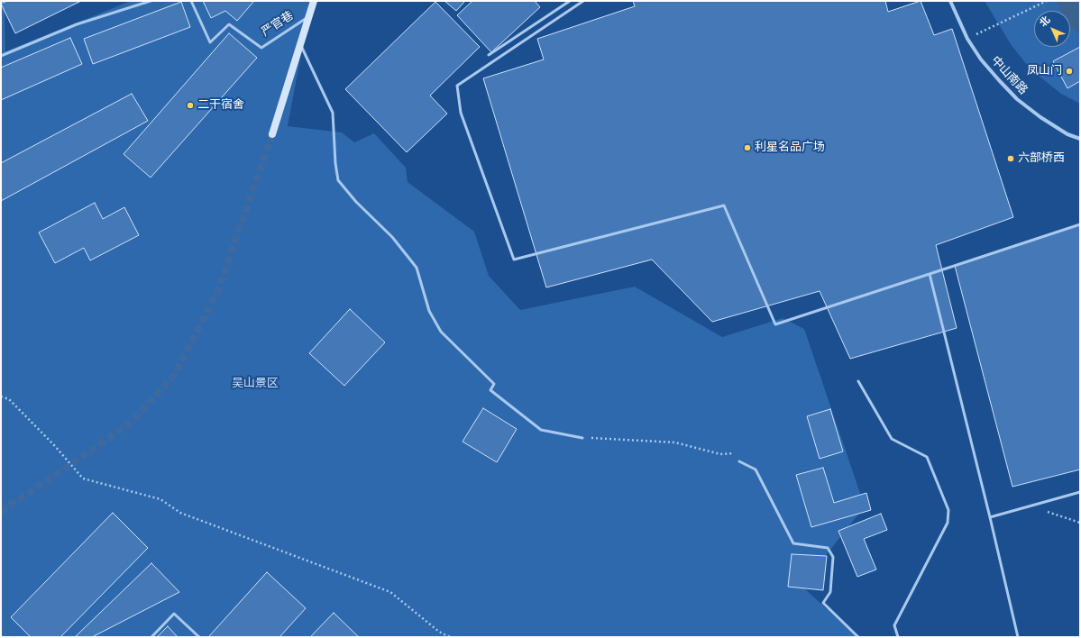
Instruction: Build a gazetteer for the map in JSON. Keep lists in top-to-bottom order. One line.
{"streets":{"street":["严官巷","中山南路"]},"parks":["吴山景区"],"places":["凤山门","二干宿舍","利星名品广场","六部桥西"],"north":"top left"}
